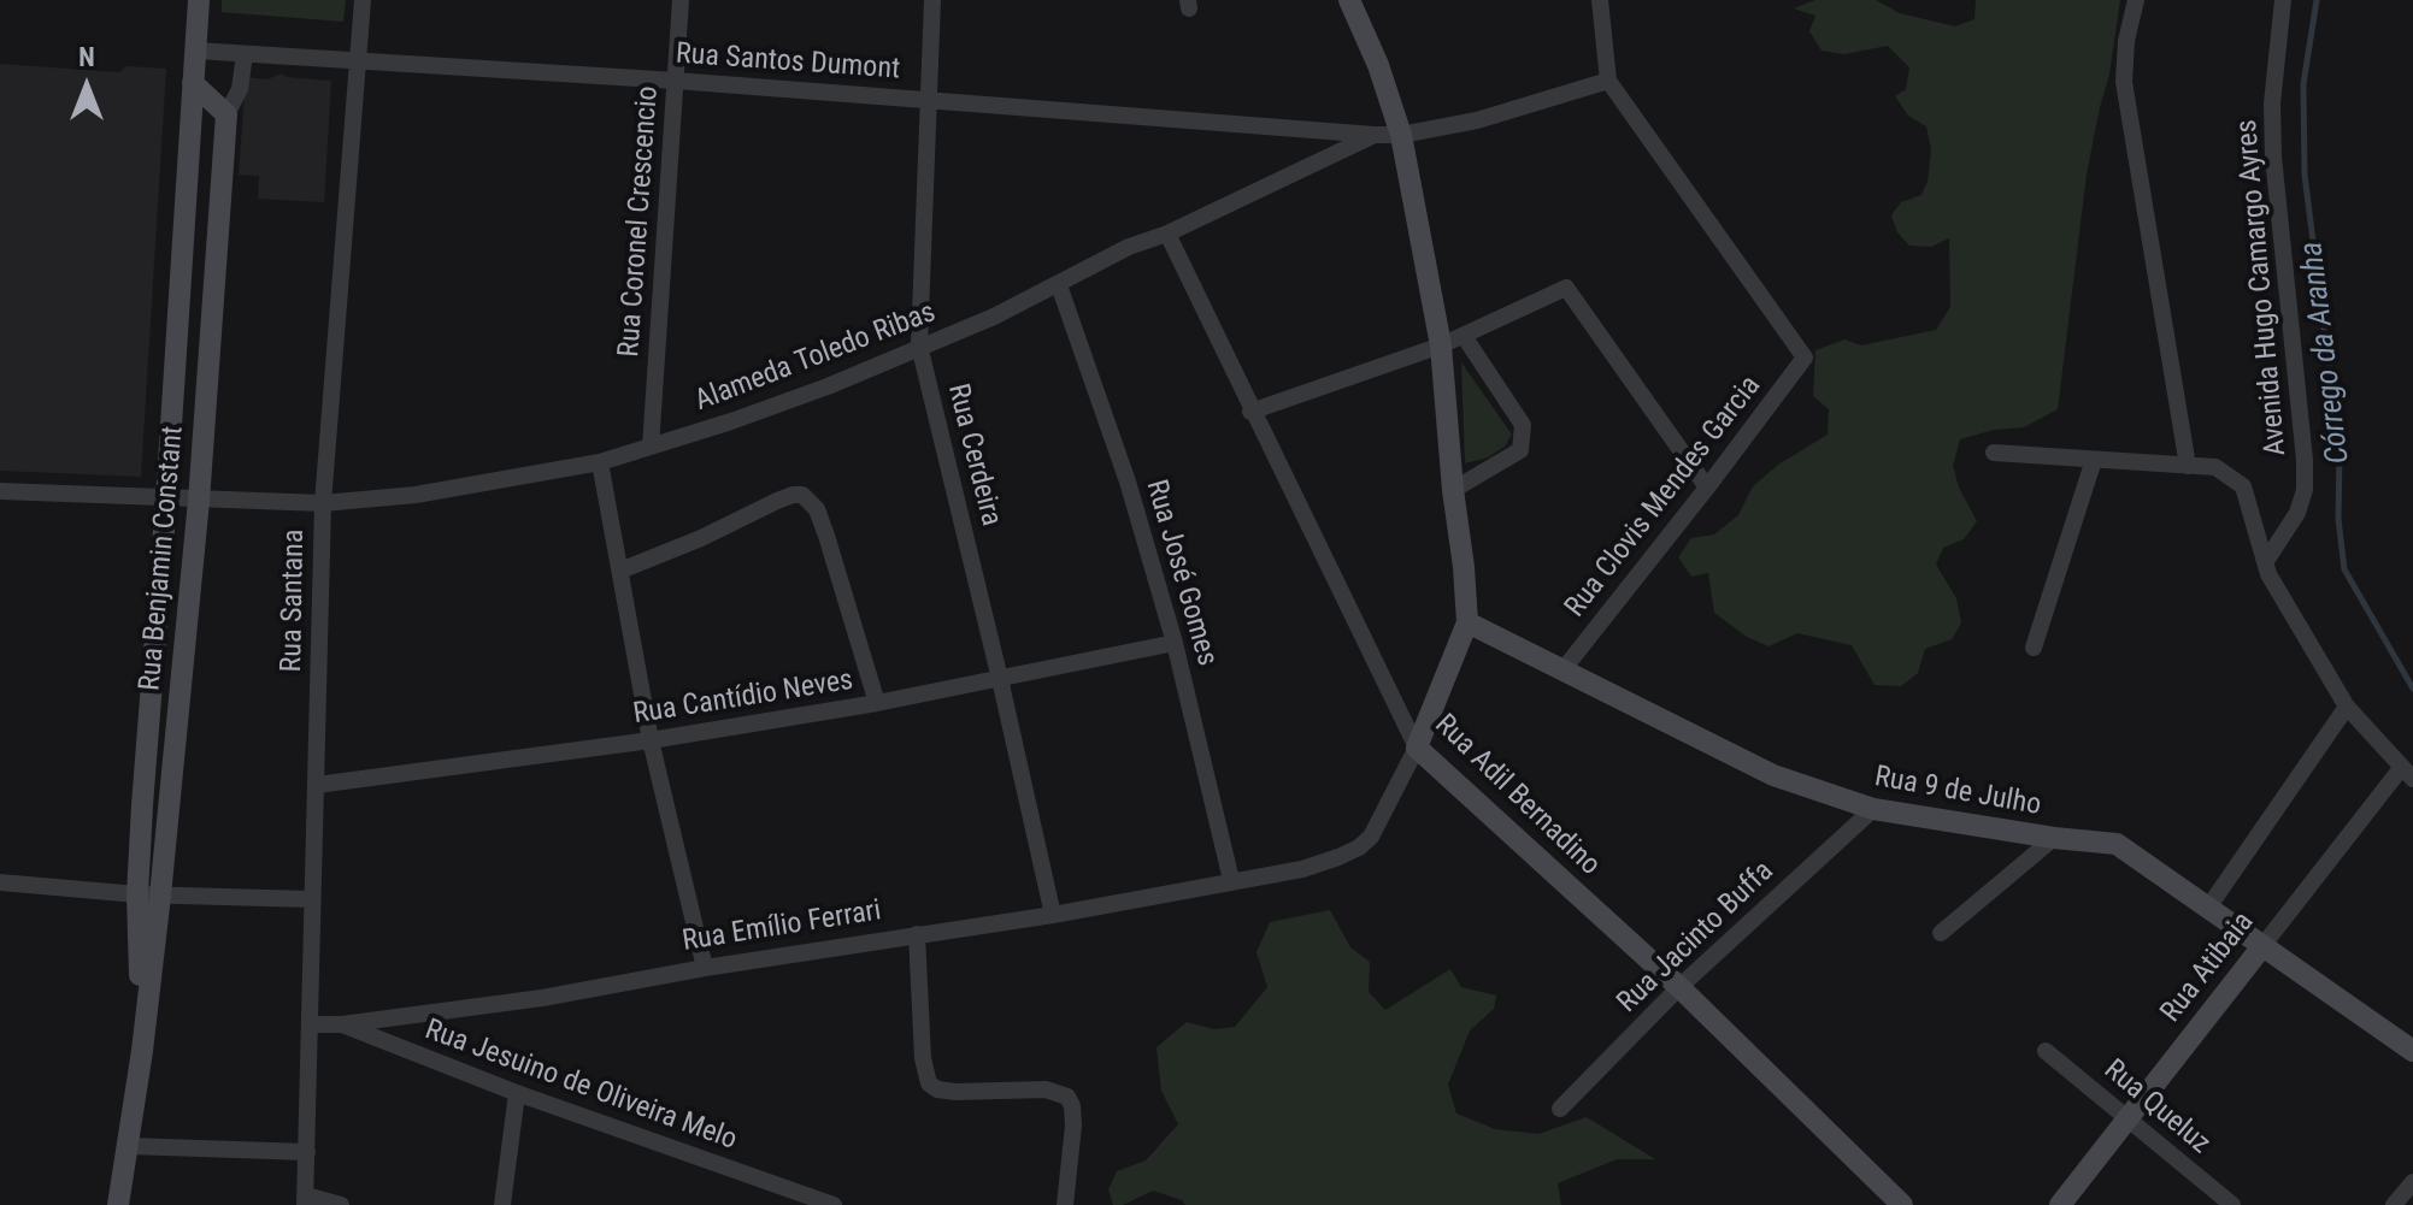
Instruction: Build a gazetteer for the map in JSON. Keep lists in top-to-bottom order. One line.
{"streets":{"main road":["Rua Benjamin Constant","Rua 9 de Julho","Rua Adil Bernadino","Rua Atibaia"],"street":["Rua Santos Dumont","Rua Coronel Crescencio","Avenida Hugo Camargo Ayres","Alameda Toledo Ribas","Rua Cerdeira","Rua Clovis Mendes Garcia","Rua José Gomes","Rua Santana","Rua Cantídio Neves","Rua Emílio Ferrari","Rua Jacinto Buffa","Rua Jesuino de Oliveira Melo","Rua Queluz"]},"crossings":[["Rua Santos Dumont","Rua Coronel Crescencio"],["Rua Santos Dumont","Alameda Toledo Ribas"],["Rua Santos Dumont","Rua Cerdeira"],["Rua Santos Dumont","Rua Benjamin Constant"],["Rua Santos Dumont","Rua Santana"],["Rua Coronel Crescencio","Alameda Toledo Ribas"],["Alameda Toledo Ribas","Rua Cerdeira"],["Alameda Toledo Ribas","Rua Clovis Mendes Garcia"],["Alameda Toledo Ribas","Rua Benjamin Constant"],["Alameda Toledo Ribas","Rua José Gomes"],["Alameda Toledo Ribas","Rua Santana"],["Alameda Toledo Ribas","Rua Adil Bernadino"],["Rua Cerdeira","Rua Cantídio Neves"],["Rua Cerdeira","Rua Emílio Ferrari"],["Rua Clovis Mendes Garcia","Rua 9 de Julho"],["Rua José Gomes","Rua Cantídio Neves"],["Rua José Gomes","Rua Emílio Ferrari"],["Rua Santana","Rua Cantídio Neves"],["Rua Santana","Rua Jesuino de Oliveira Melo"],["Rua 9 de Julho","Rua Jacinto Buffa"],["Rua 9 de Julho","Rua Atibaia"],["Rua Adil Bernadino","Rua Emílio Ferrari"],["Rua Adil Bernadino","Rua Jacinto Buffa"],["Rua Emílio Ferrari","Rua Jesuino de Oliveira Melo"],["Rua Atibaia","Rua Queluz"]],"water":["Córrego da Aranha"],"north":"top"}
